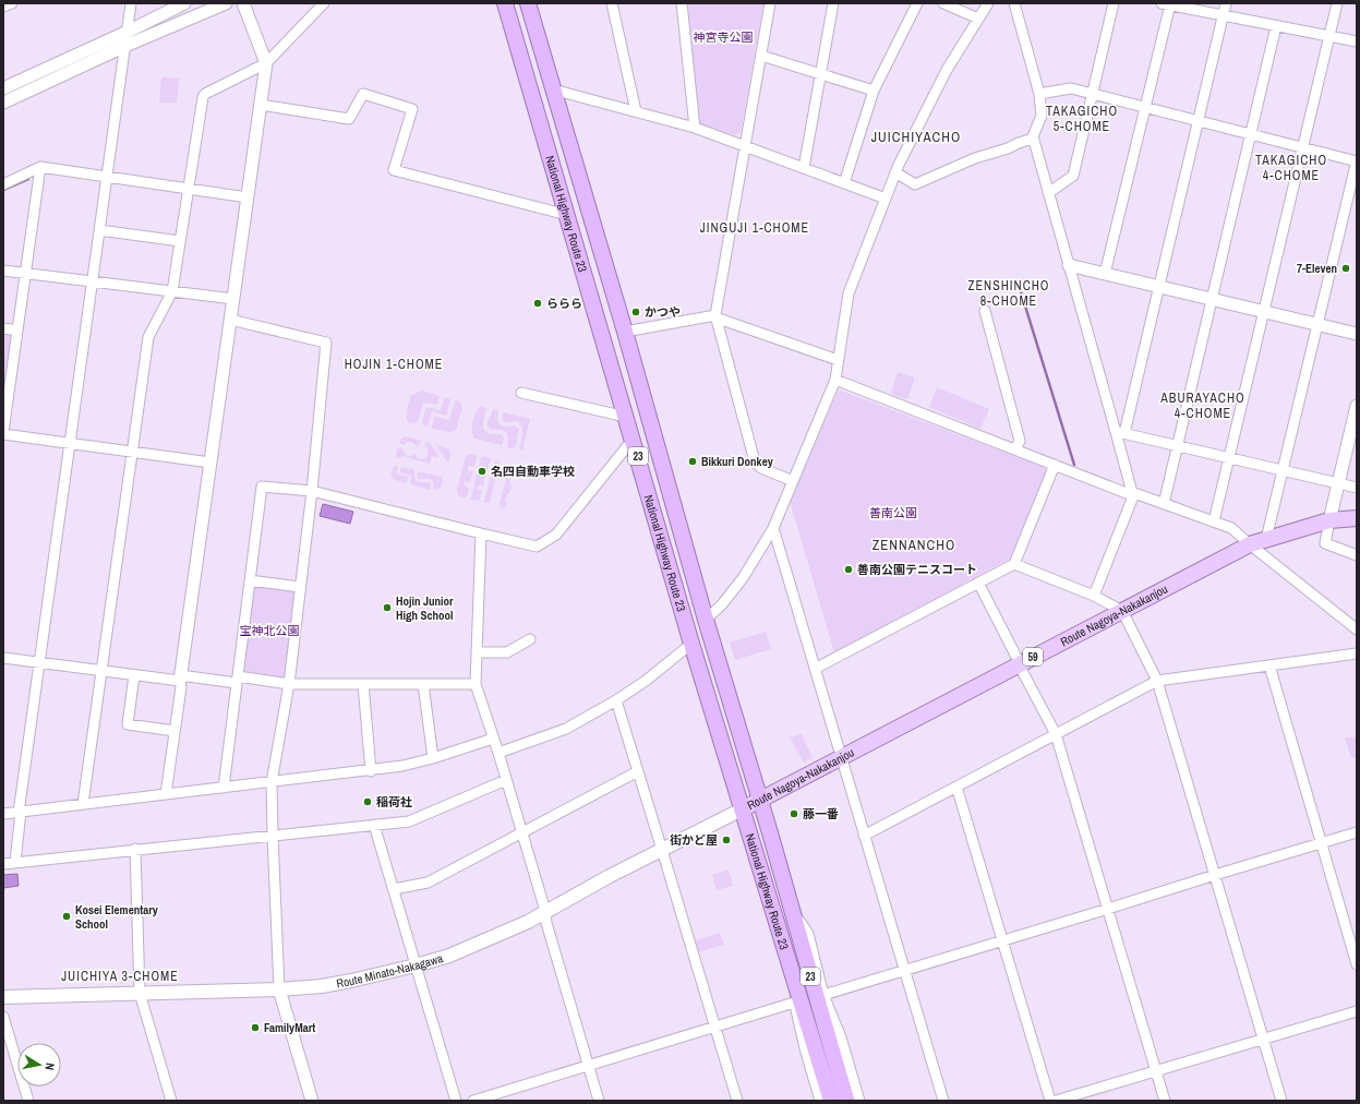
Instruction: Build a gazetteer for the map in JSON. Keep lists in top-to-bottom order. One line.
{"streets":{"highway":["National Highway Route 23","23"],"main road":["Route Nagoya-Nakakanjou","59","Route Minato-Nakagawa"]},"crossings":[["National Highway Route 23","Route Nagoya-Nakakanjou"],["National Highway Route 23","Route Minato-Nakagawa"],["Route Nagoya-Nakakanjou","Route Minato-Nakagawa"]],"districts":["TAKAGICHO 5-CHOME","JUICHIYACHO","TAKAGICHO 4-CHOME","JINGUJI 1-CHOME","ZENSHINCHO 8-CHOME","HOJIN 1-CHOME","ABURAYACHO 4-CHOME","ZENNANCHO","JUICHIYA 3-CHOME"],"parks":["神宮寺公園","善南公園","宝神北公園"],"places":["7-Eleven","ららら","かつや","Bikkuri Donkey","名四自動車学校","善南公園テニスコート","Hojin Junior High School","稲荷社","藤一番","街かど屋","Kosei Elementary School","FamilyMart"],"north":"right"}
